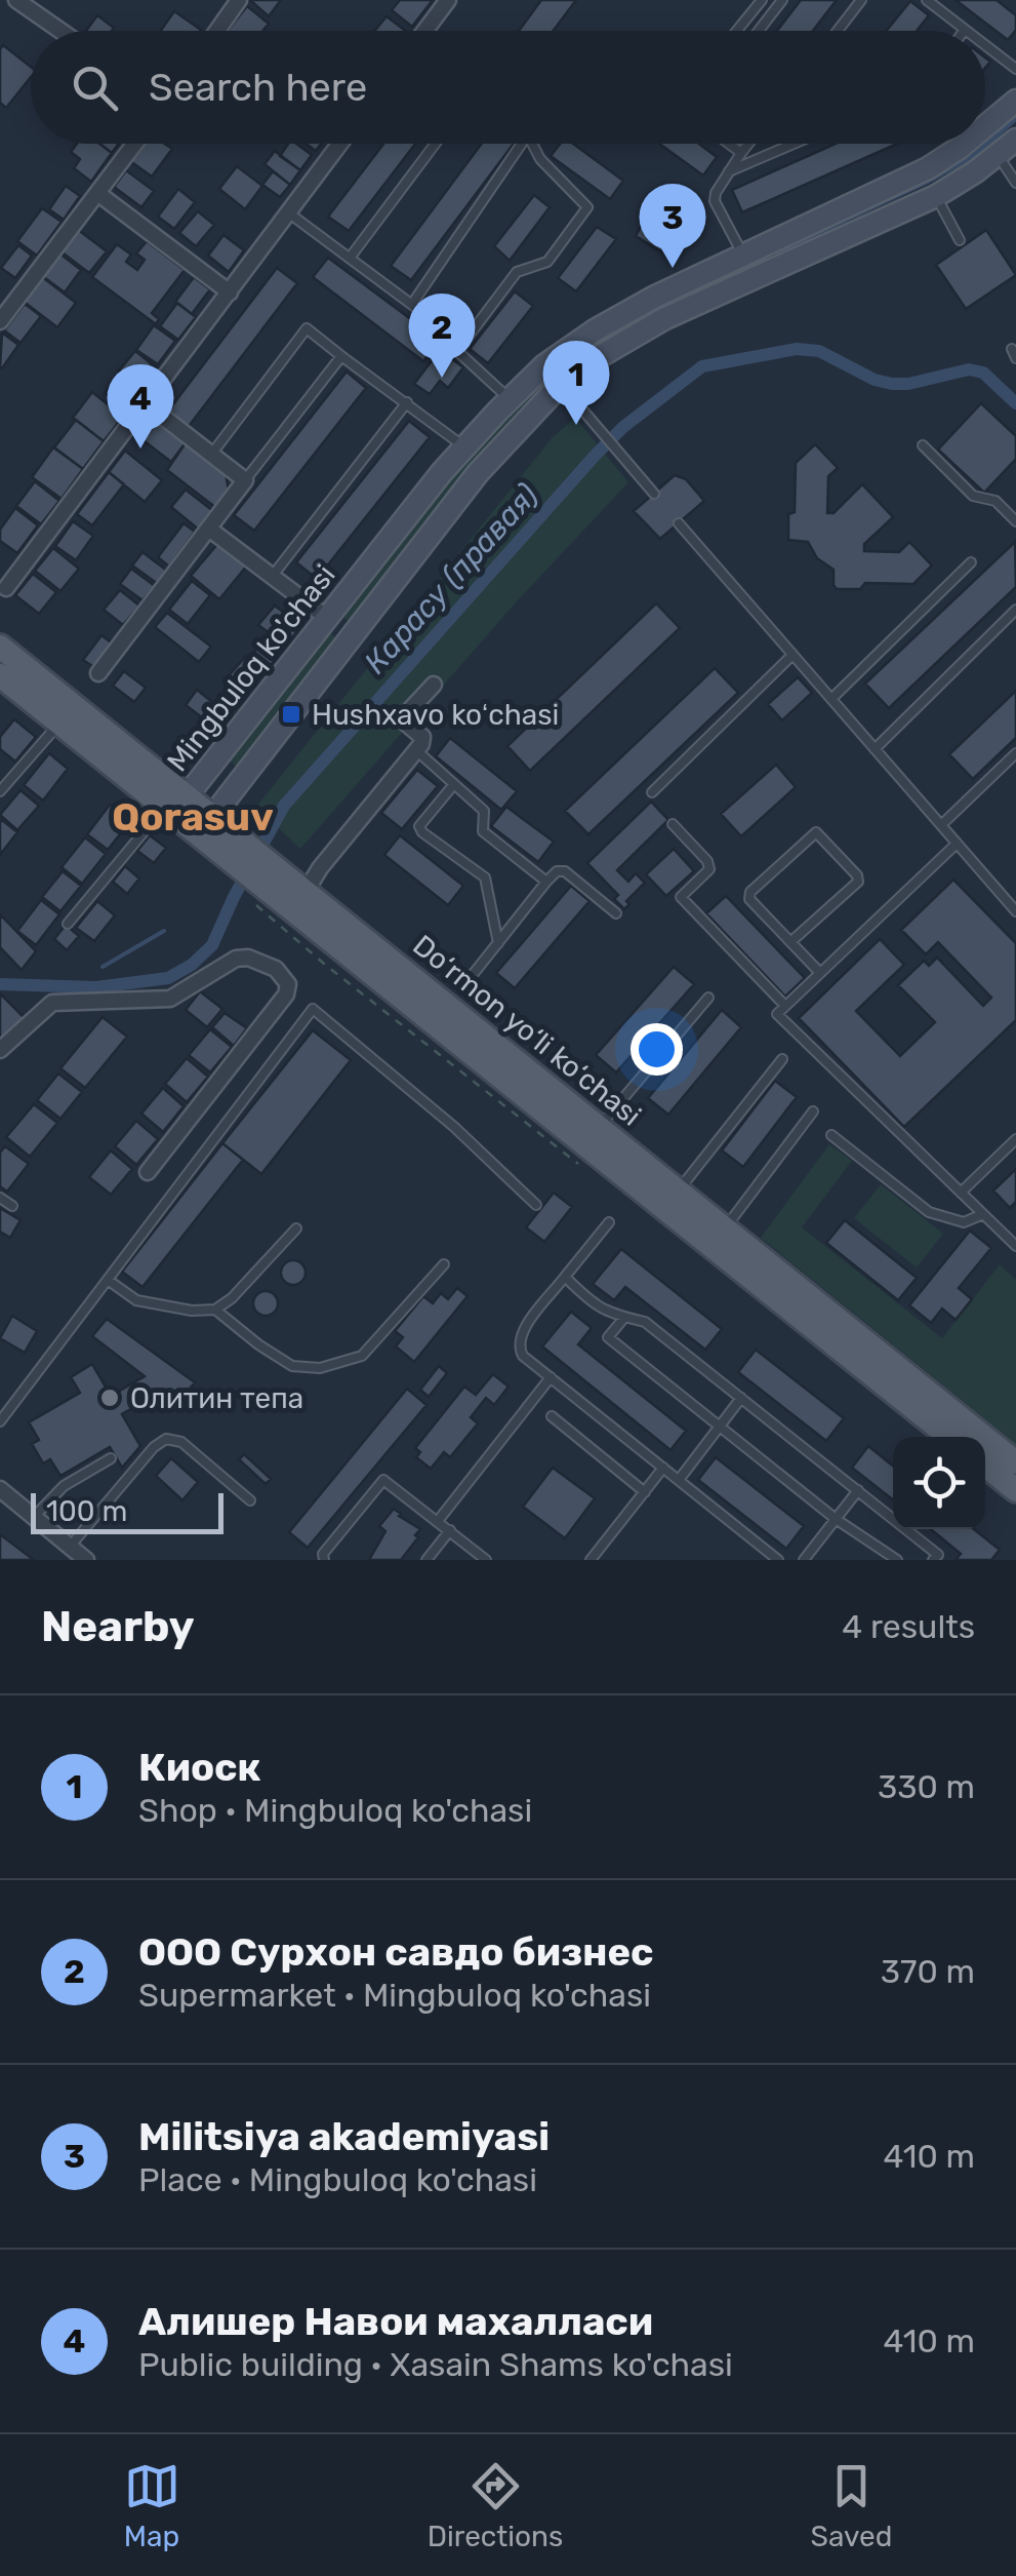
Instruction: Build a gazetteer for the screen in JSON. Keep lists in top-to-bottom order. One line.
{"streets":{"main road":["Mingbuloq ko'chasi","Do‘rmon yo‘li ko‘chasi"]},"crossings":[["Mingbuloq ko'chasi","Do‘rmon yo‘li ko‘chasi"]],"districts":["Qorasuv"],"water":["Карасу (правая)"],"places":{"transit":["Hushxavo koʻchasi"],"other":["Олитин тепа"]},"scale_bar":"100 m","page":{"search":"Search here","pins":["3","2","1","4"],"scale":"100 m","heading":["Nearby","4 results"],"list":[{"mark":"1","name":"Киоск","note":"Shop · Mingbuloq ko'chasi","value":"330 m"},{"mark":"2","name":"ООО Сурхон савдо бизнес","note":"Supermarket · Mingbuloq ko'chasi","value":"370 m"},{"mark":"3","name":"Militsiya akademiyasi","note":"Place · Mingbuloq ko'chasi","value":"410 m"},{"mark":"4","name":"Алишер Навои махалласи","note":"Public building · Xasain Shams ko'chasi","value":"410 m"}],"nav":["Map","Directions","Saved"]}}
